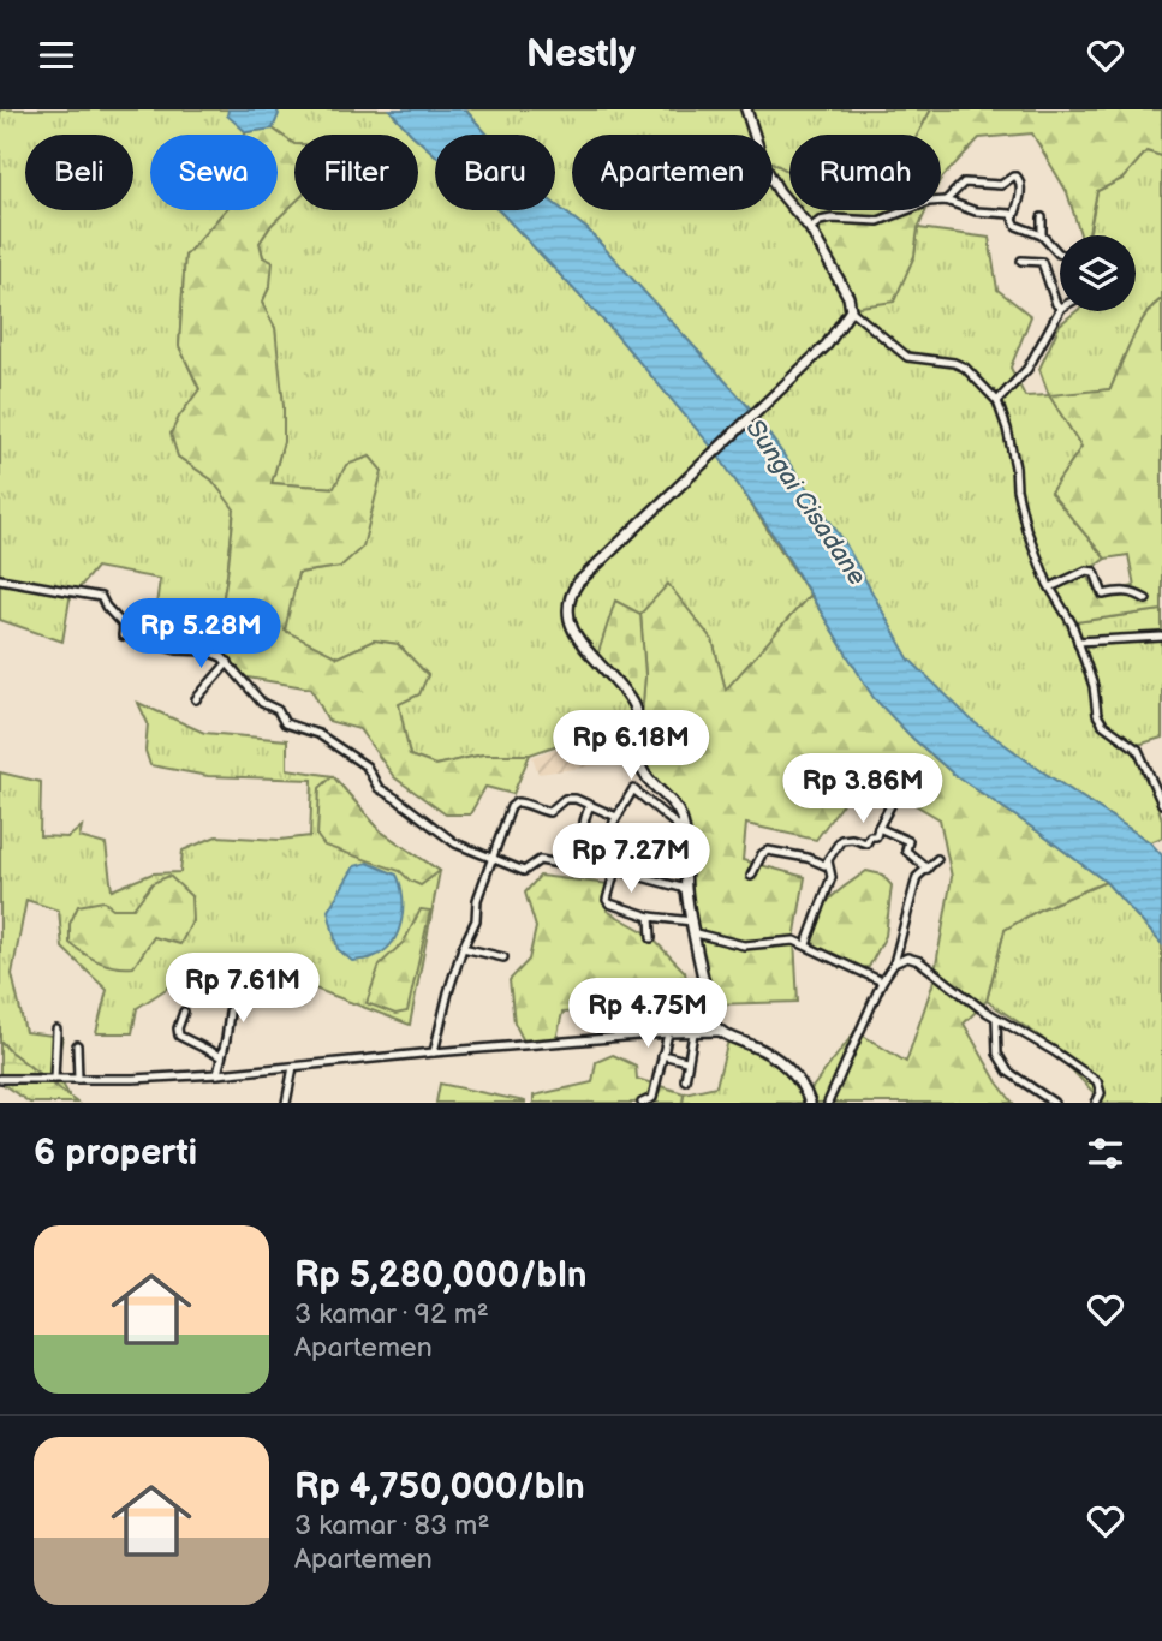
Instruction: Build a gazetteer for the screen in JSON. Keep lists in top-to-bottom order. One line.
{"water":["Sungai Cisadane"],"page":{"header":"Nestly","chip":["Beli","Sewa","Filter","Baru","Apartemen","Rumah"],"price":["Rp 5.28M","Rp 6.18M","Rp 3.86M","Rp 7.27M","Rp 7.61M","Rp 4.75M"],"heading":"6 properti","list":[{"name":"Rp 5,280,000/bln","note":"3 kamar · 92 m² · Apartemen"},{"name":"Rp 4,750,000/bln","note":"3 kamar · 83 m² · Apartemen"}]}}
